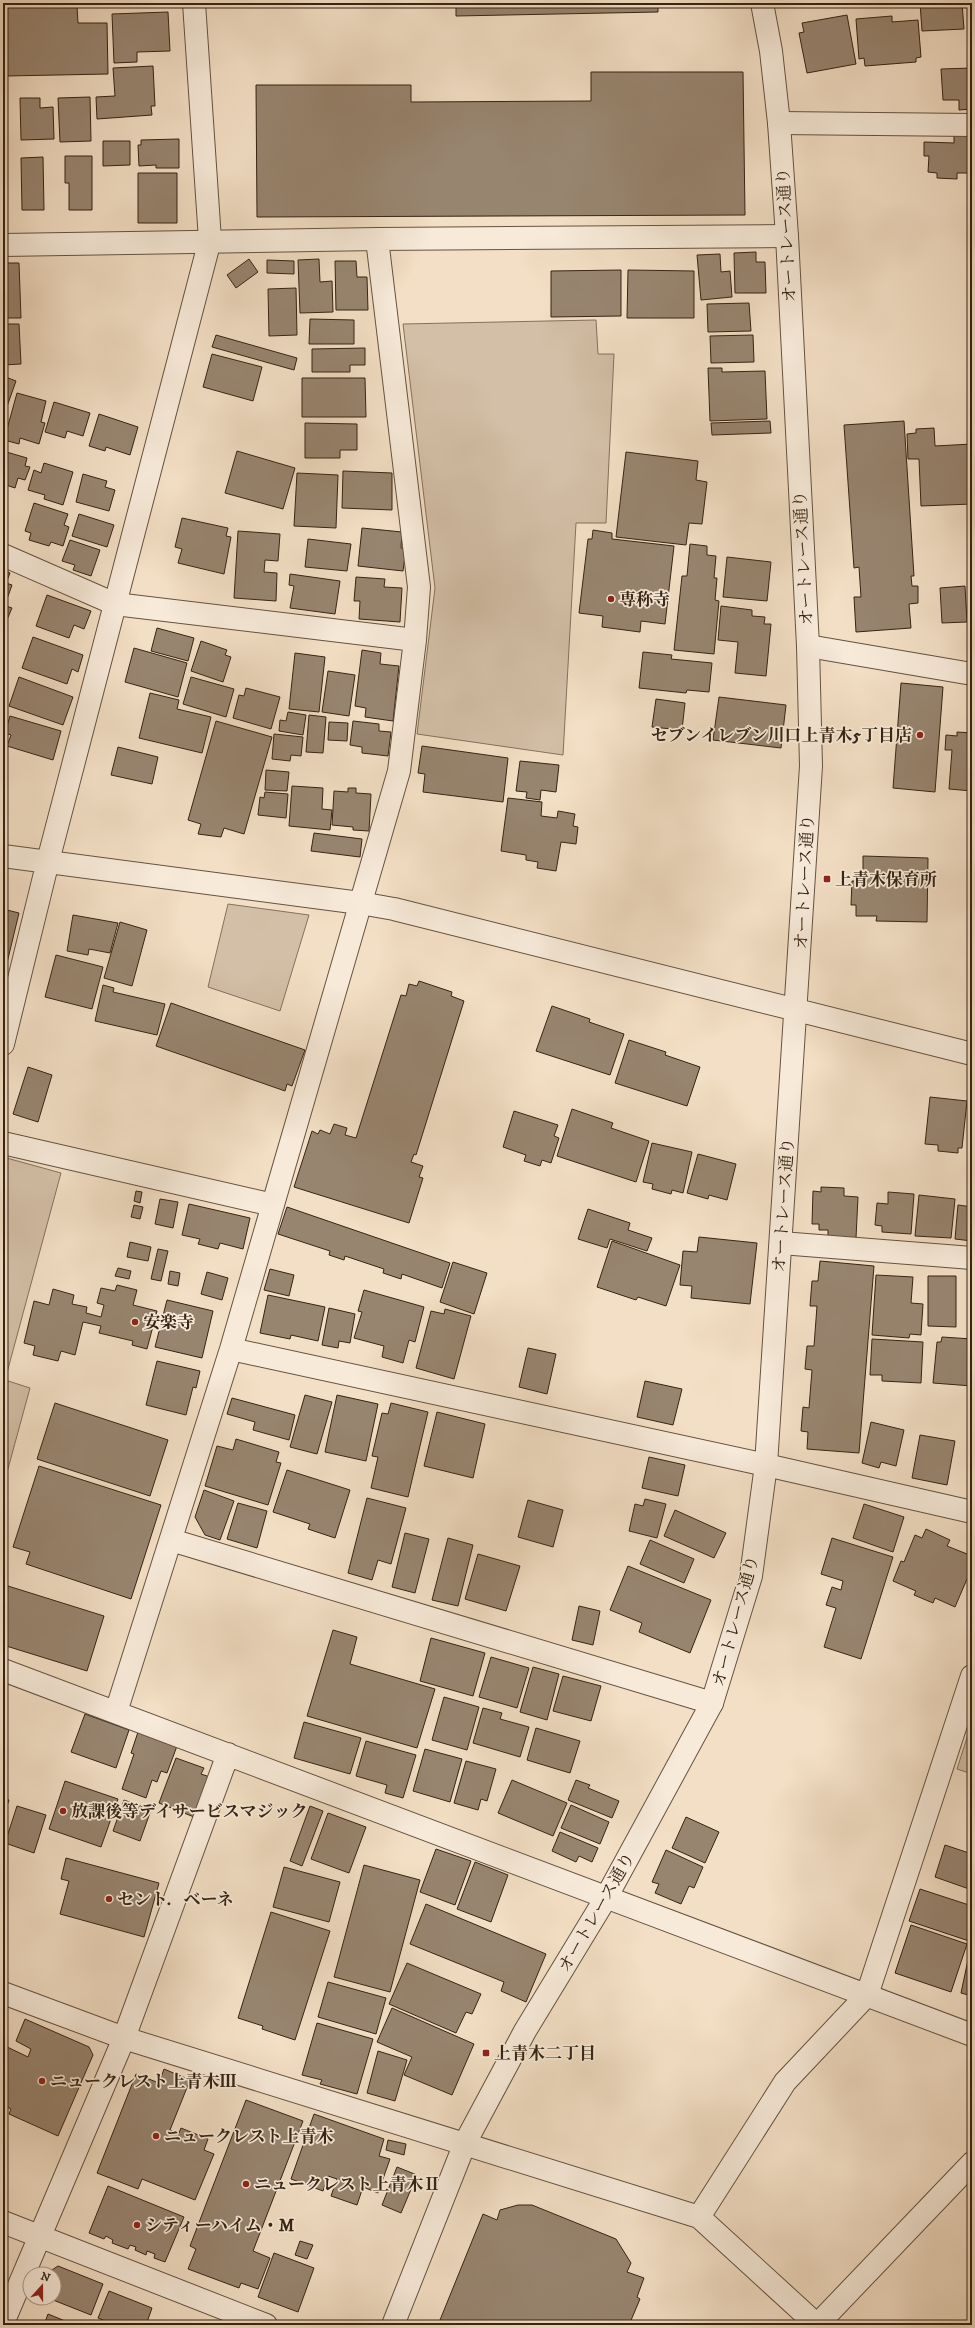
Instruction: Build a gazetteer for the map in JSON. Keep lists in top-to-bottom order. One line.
{"streets":{"street":["オートレース通り"]},"places":{"other":["専称寺","セブンイレブン川口上青木5丁目店","安楽寺","放課後等デイサービスマジック","セント．ベーネ","ニュークレスト上青木Ⅲ","ニュークレスト上青木","ニュークレスト上青木Ⅱ","シティーハイム・M"],"transit":["上青木保育所","上青木二丁目"]},"north":"top"}
